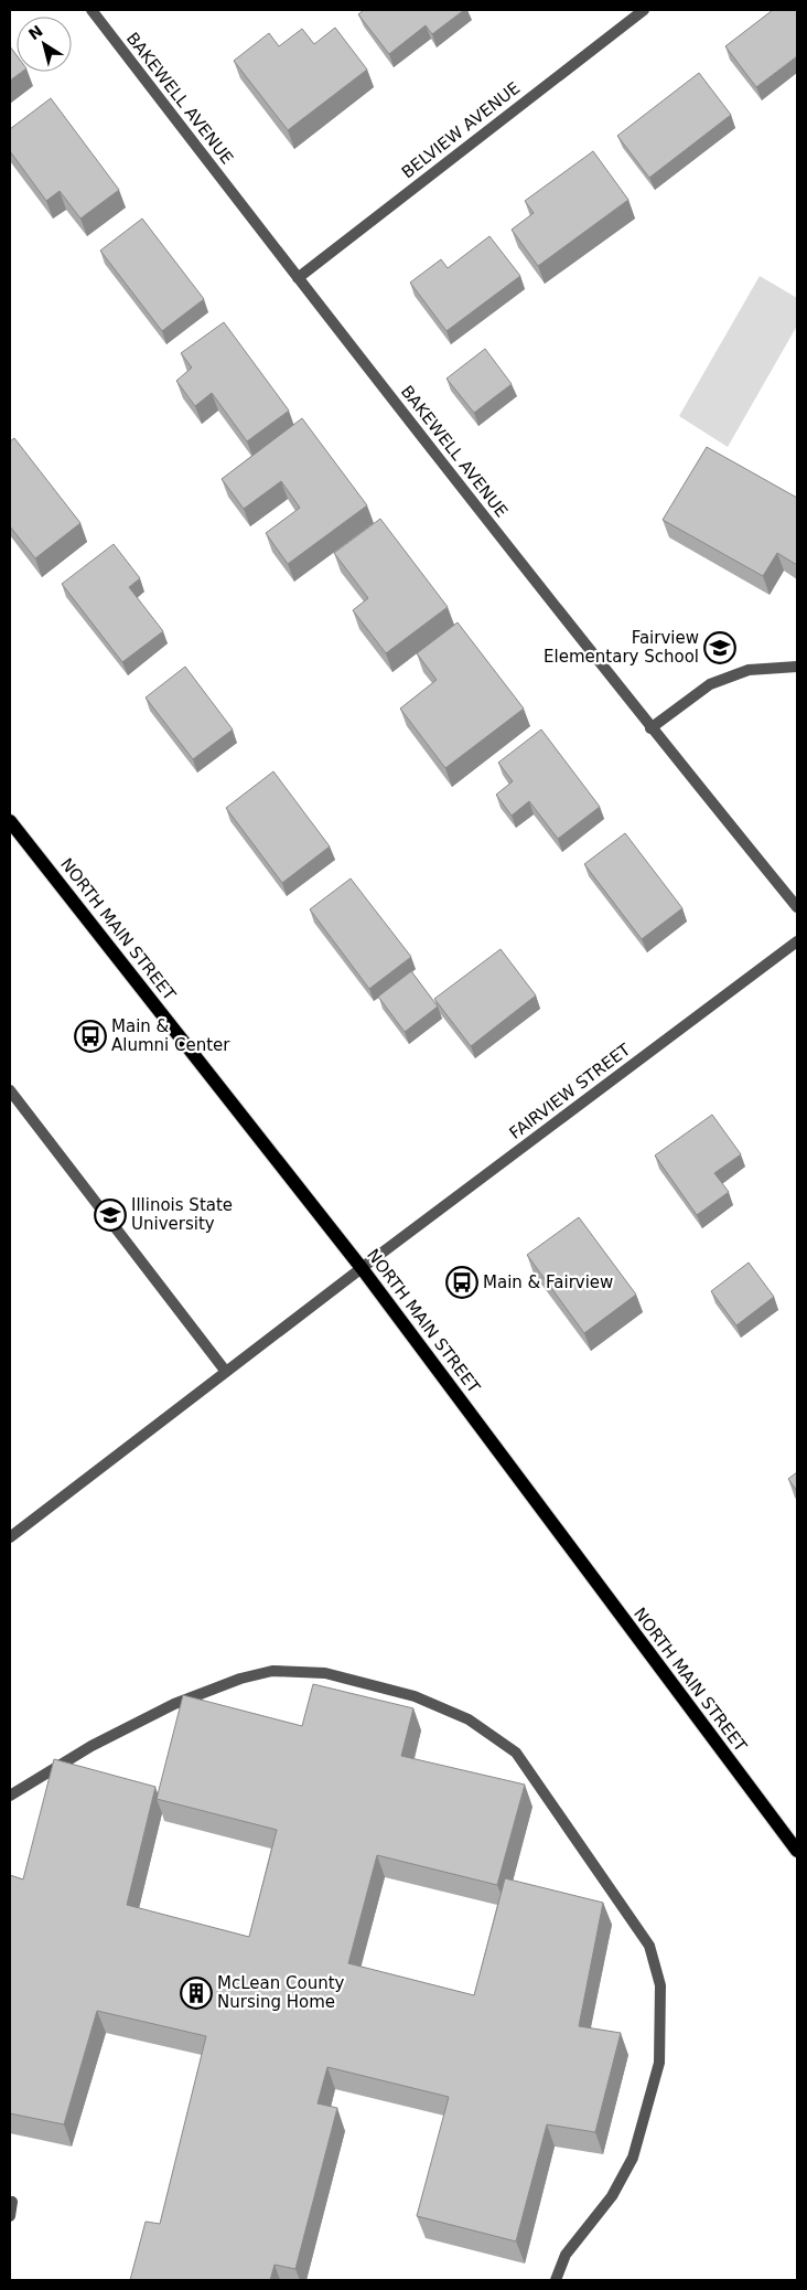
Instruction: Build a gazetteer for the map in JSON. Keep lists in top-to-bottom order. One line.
{"streets":{"main road":["NORTH MAIN STREET"],"street":["BAKEWELL AVENUE","BELVIEW AVENUE","FAIRVIEW STREET"]},"crossings":[["BAKEWELL AVENUE","BELVIEW AVENUE"],["NORTH MAIN STREET","FAIRVIEW STREET"]],"places":{"school or university":["Fairview Elementary School","Illinois State University"],"bus stop":["Main & Alumni Center","Main & Fairview"],"building":["McLean County Nursing Home"]},"north":"top left"}
